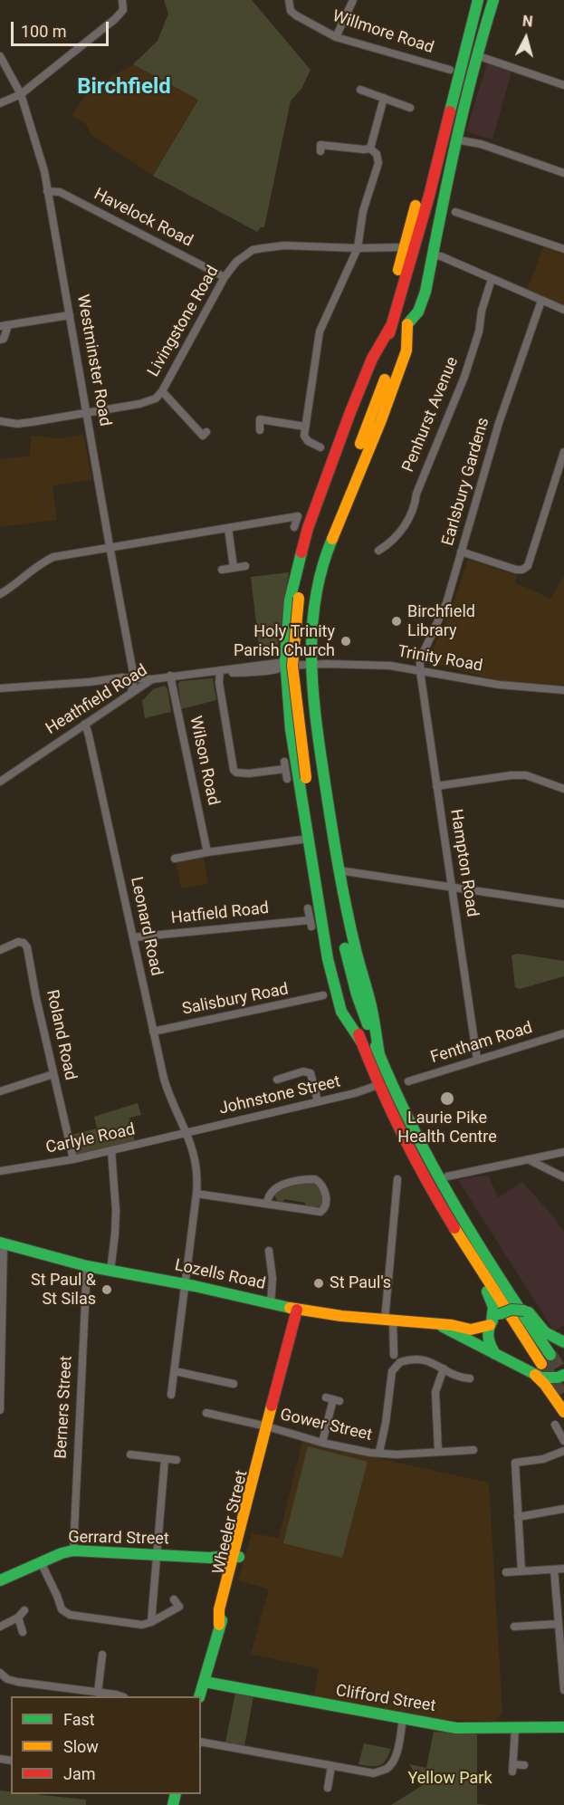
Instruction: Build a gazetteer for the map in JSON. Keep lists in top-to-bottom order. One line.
{"streets":{"main road":["Lozells Road","Wheeler Street","Gerrard Street","Clifford Street"],"street":["Willmore Road","Havelock Road","Livingstone Road","Westminster Road","Penhurst Avenue","Earlsbury Gardens","Trinity Road","Heathfield Road","Wilson Road","Hampton Road","Hatfield Road","Leonard Road","Salisbury Road","Roland Road","Fentham Road","Johnstone Street","Carlyle Road","Berners Street","Gower Street"]},"crossings":[["Havelock Road","Livingstone Road"],["Havelock Road","Westminster Road"],["Livingstone Road","Westminster Road"],["Westminster Road","Heathfield Road"],["Earlsbury Gardens","Trinity Road"],["Earlsbury Gardens","Hampton Road"],["Trinity Road","Heathfield Road"],["Trinity Road","Hampton Road"],["Heathfield Road","Wilson Road"],["Heathfield Road","Leonard Road"],["Hampton Road","Fentham Road"],["Hatfield Road","Leonard Road"],["Leonard Road","Salisbury Road"],["Leonard Road","Johnstone Street"],["Leonard Road","Carlyle Road"],["Leonard Road","Lozells Road"],["Roland Road","Carlyle Road"],["Johnstone Street","Carlyle Road"],["Lozells Road","Berners Street"],["Lozells Road","Wheeler Street"],["Berners Street","Gerrard Street"],["Gower Street","Wheeler Street"],["Wheeler Street","Gerrard Street"],["Wheeler Street","Clifford Street"]],"districts":["Birchfield"],"parks":["Yellow Park"],"places":["Birchfield Library","Holy Trinity Parish Church","Laurie Pike Health Centre","St Paul's","St Paul & St Silas"],"legend":["Fast","Slow","Jam"],"scale_bar":"100 m","north":"top"}
